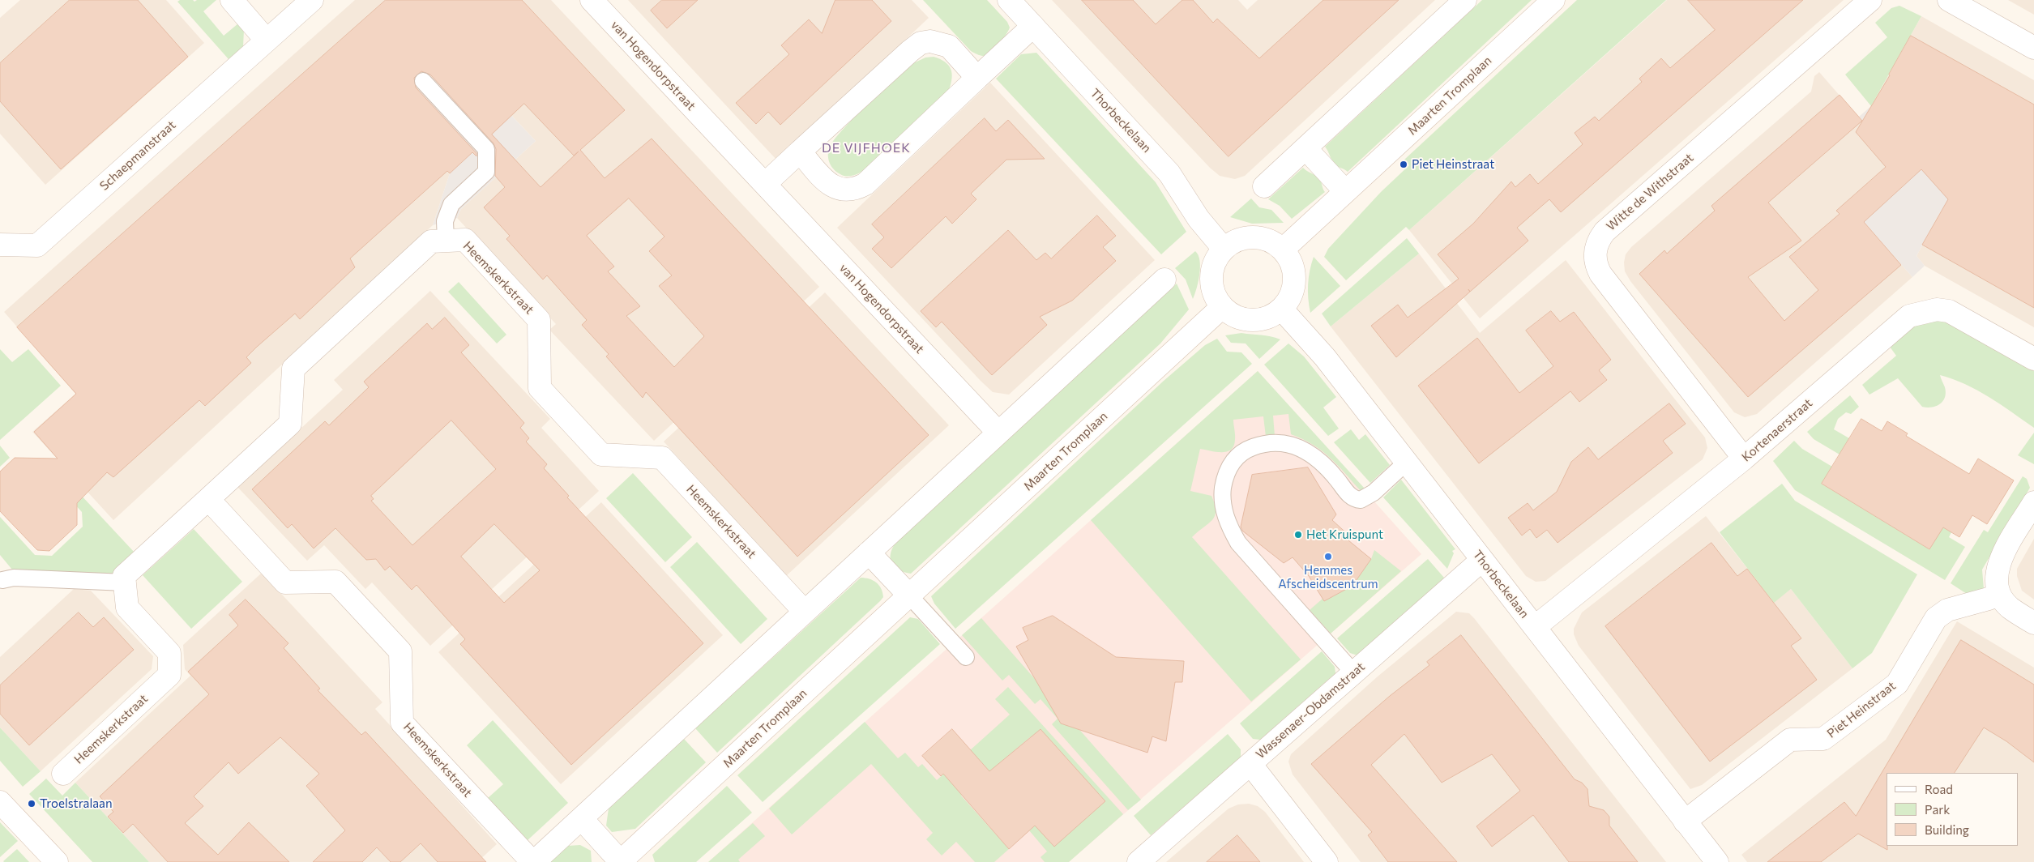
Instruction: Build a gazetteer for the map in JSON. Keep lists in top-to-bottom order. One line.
{"streets":{"street":["van Hogendorpstraat","Maarten Tromplaan","Thorbeckelaan","Schaepmanstraat","Witte de Withstraat","Heemskerkstraat","Kortenaerstraat","Piet Heinstraat","Wassenaer-Obdamstraat"]},"crossings":[["Maarten Tromplaan","Thorbeckelaan"],["Thorbeckelaan","Kortenaerstraat"],["Thorbeckelaan","Piet Heinstraat"],["Thorbeckelaan","Wassenaer-Obdamstraat"],["Witte de Withstraat","Kortenaerstraat"]],"districts":["DE VIJFHOEK"],"places":["Piet Heinstraat","Het Kruispunt","Hemmes Afscheidscentrum","Troelstralaan"],"legend":["Road","Park","Building"]}
